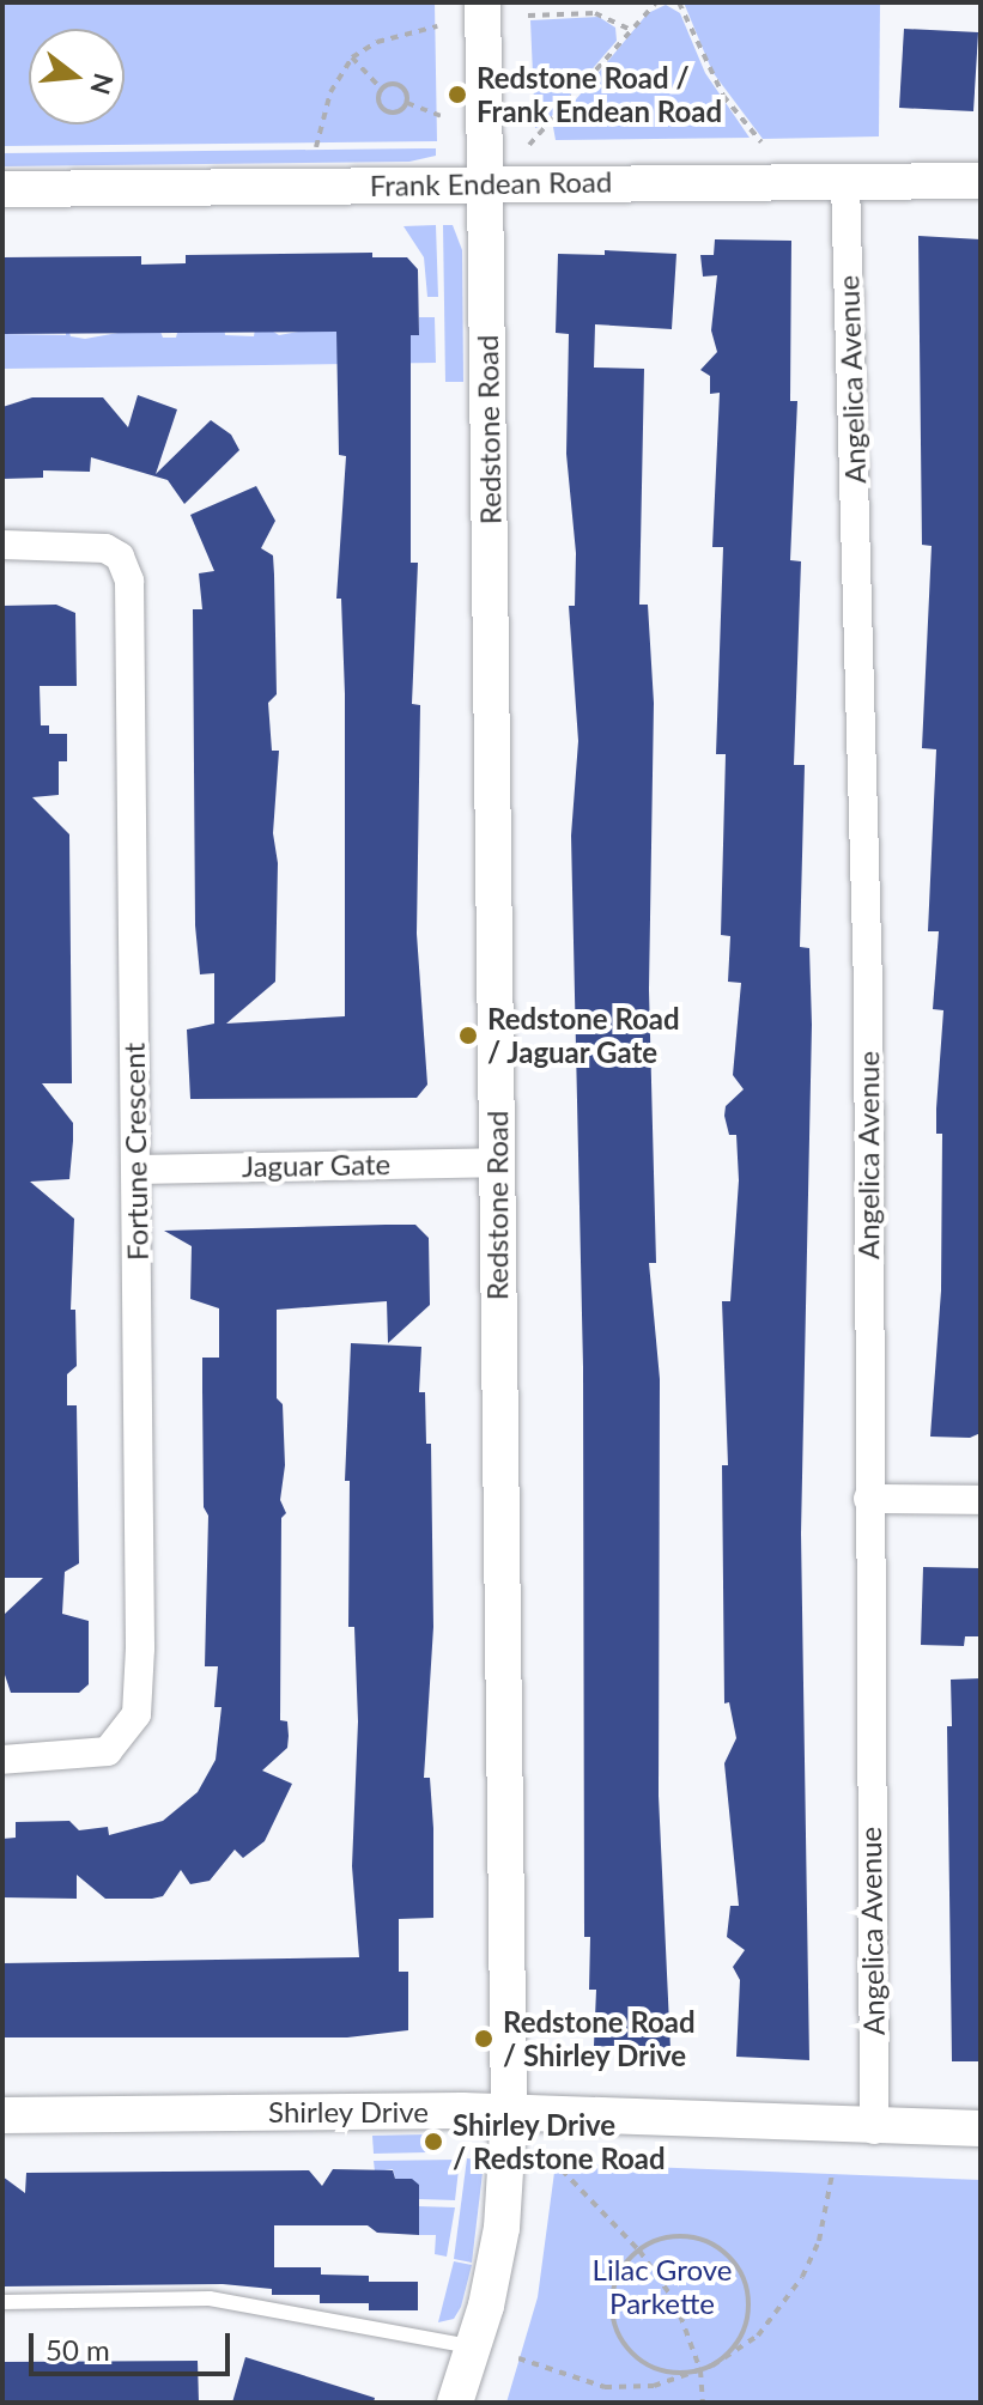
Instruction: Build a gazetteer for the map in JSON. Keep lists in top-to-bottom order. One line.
{"streets":{"street":["Frank Endean Road","Angelica Avenue","Redstone Road","Fortune Crescent","Jaguar Gate","Shirley Drive"]},"crossings":[["Frank Endean Road","Angelica Avenue"],["Frank Endean Road","Redstone Road"],["Angelica Avenue","Shirley Drive"],["Redstone Road","Jaguar Gate"],["Redstone Road","Shirley Drive"],["Fortune Crescent","Jaguar Gate"]],"parks":["Lilac Grove Parkette"],"places":["Redstone Road / Frank Endean Road","Redstone Road / Jaguar Gate","Redstone Road / Shirley Drive","Shirley Drive / Redstone Road"],"scale_bar":"50 m","north":"right"}
